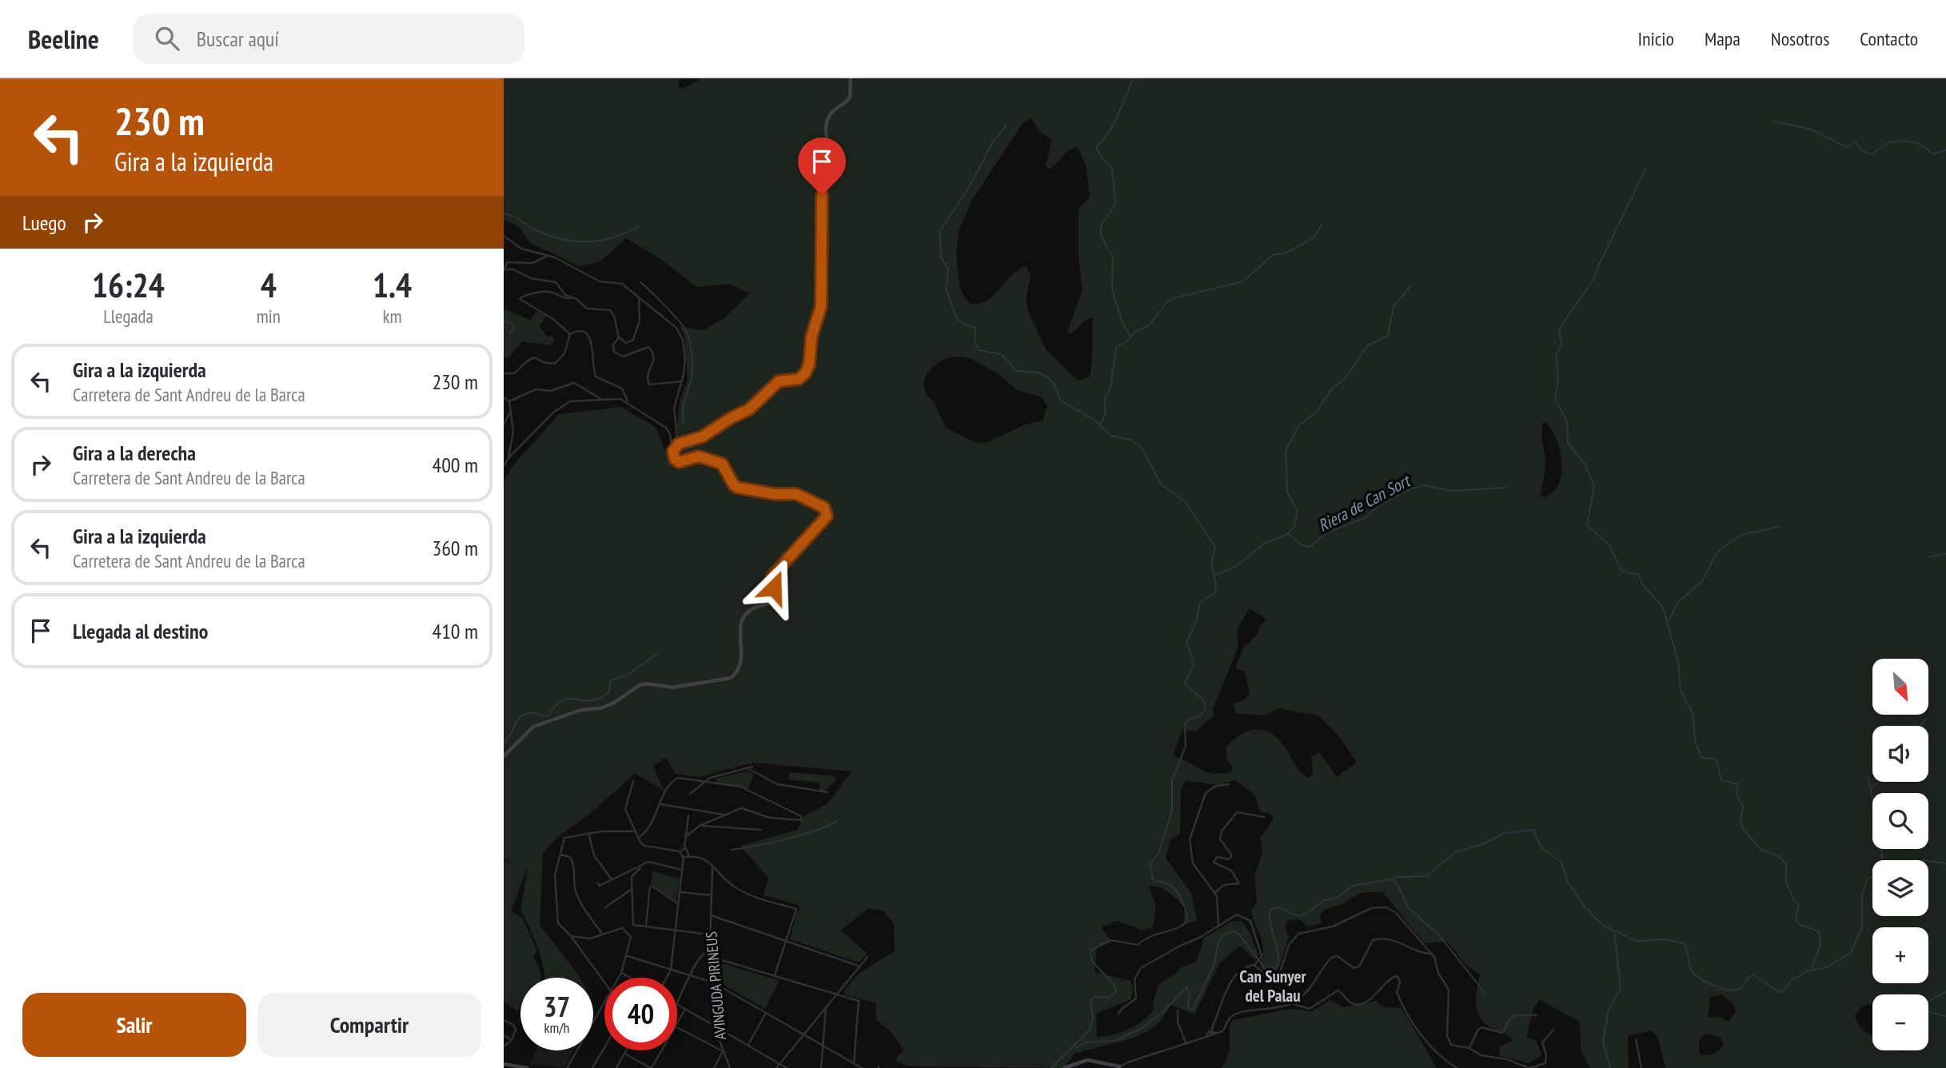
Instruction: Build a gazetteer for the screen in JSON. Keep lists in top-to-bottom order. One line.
{"streets":{"street":["AVINGUDA PIRINEUS"]},"districts":["Can Sunyer del Palau"],"water":["Riera de Can Sort"],"north":"bottom right","page":{"header":"Beeline","search":"Buscar aquí","nav":["Inicio","Mapa","Nosotros","Contacto"],"turn":["230 m","Gira a la izquierda"],"then":"Luego","eta":["16:24","Llegada","4","min","1.4","km"],"list":[{"name":"Gira a la izquierda","note":"Carretera de Sant Andreu de la Barca","value":"230 m"},{"name":"Gira a la derecha","note":"Carretera de Sant Andreu de la Barca","value":"400 m"},{"name":"Gira a la izquierda","note":"Carretera de Sant Andreu de la Barca","value":"360 m"},{"name":"Llegada al destino","value":"410 m"}],"map_buttons":["+","−"],"speed":"37 km/h","limit":"40","buttons":["Salir","Compartir"]}}
